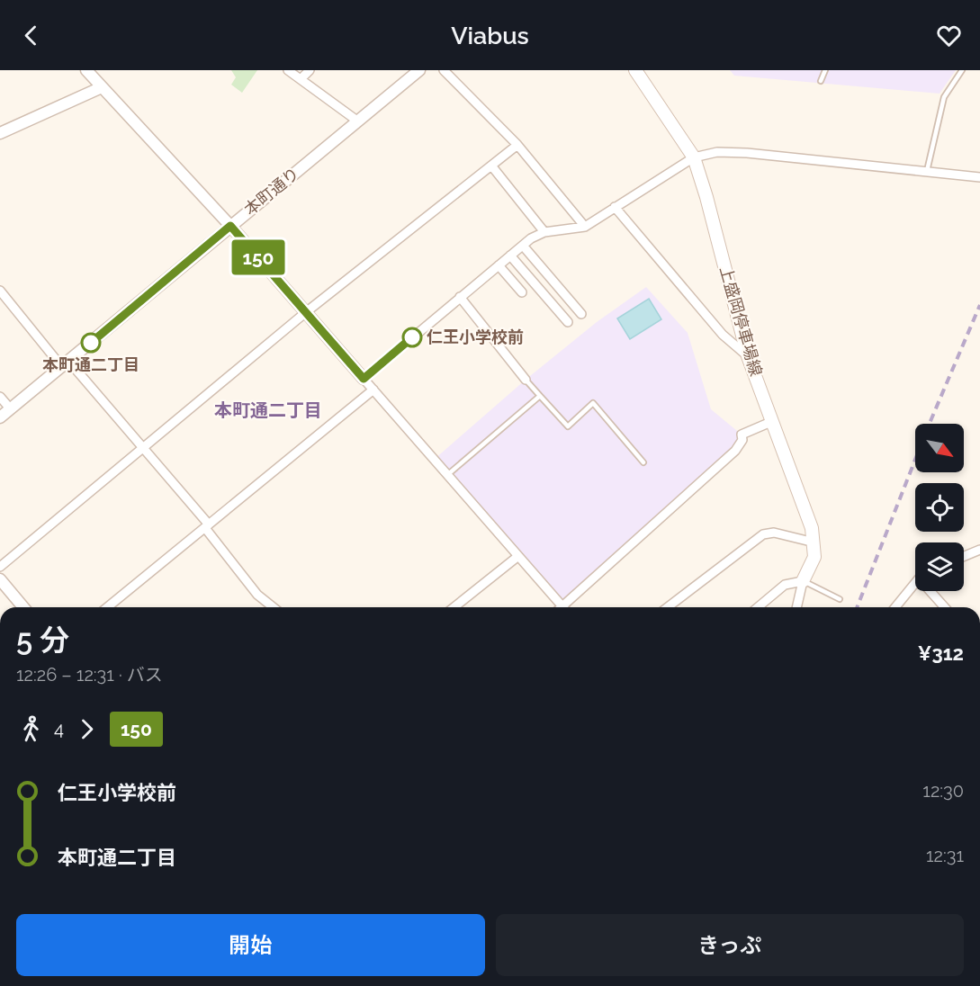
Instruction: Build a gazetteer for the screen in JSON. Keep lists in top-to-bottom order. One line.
{"streets":{"main road":["上盛岡停車場線"],"street":["本町通り"]},"districts":["本町通二丁目"],"places":["仁王小学校前","本町通二丁目"],"lines":["bus line 150"],"north":"bottom right","page":{"header":"Viabus","on_map":"150","heading":["5 分","12:26 – 12:31 · バス","¥312"],"legs":["4","150"],"list":[{"name":"仁王小学校前","value":"12:30"},{"name":"本町通二丁目","value":"12:31"}],"buttons":["開始","きっぷ"]}}
